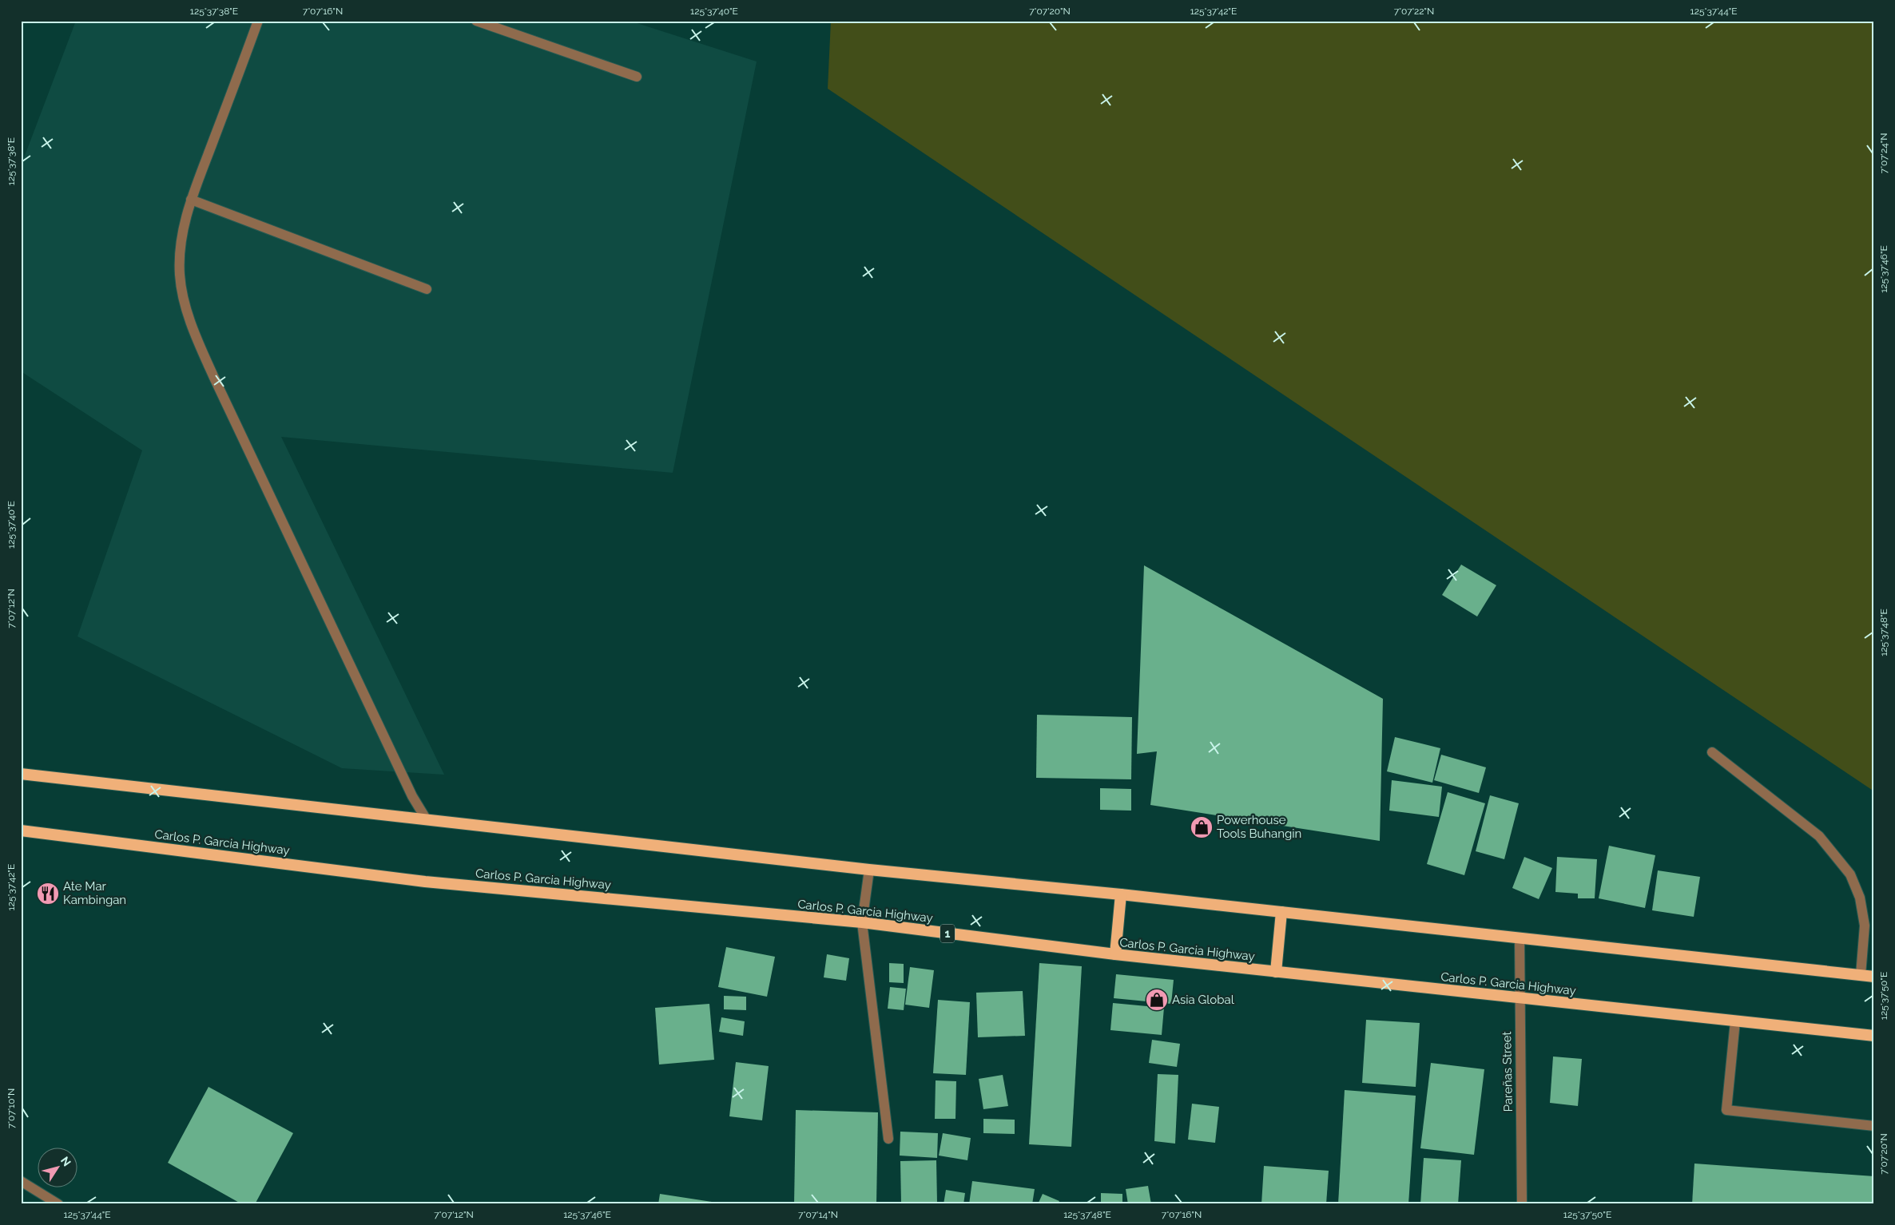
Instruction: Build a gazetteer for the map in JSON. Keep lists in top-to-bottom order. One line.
{"streets":{"highway":["Carlos P. Garcia Highway","1"],"street":["Pareñas Street"]},"crossings":[["Carlos P. Garcia Highway","Pareñas Street"]],"places":{"shop":["Powerhouse Tools Buhangin","Asia Global"],"restaurant":["Ate Mar Kambingan"]},"north":"top right","coordinates":["125°37'38\"E","7°07'16\"N","125°37'40\"E","7°07'20\"N","125°37'42\"E","7°07'22\"N","125°37'44\"E","7°07'24\"N","125°37'46\"E","7°07'12\"N","125°37'48\"E","125°37'50\"E","7°07'10\"N","7°07'14\"N"]}
